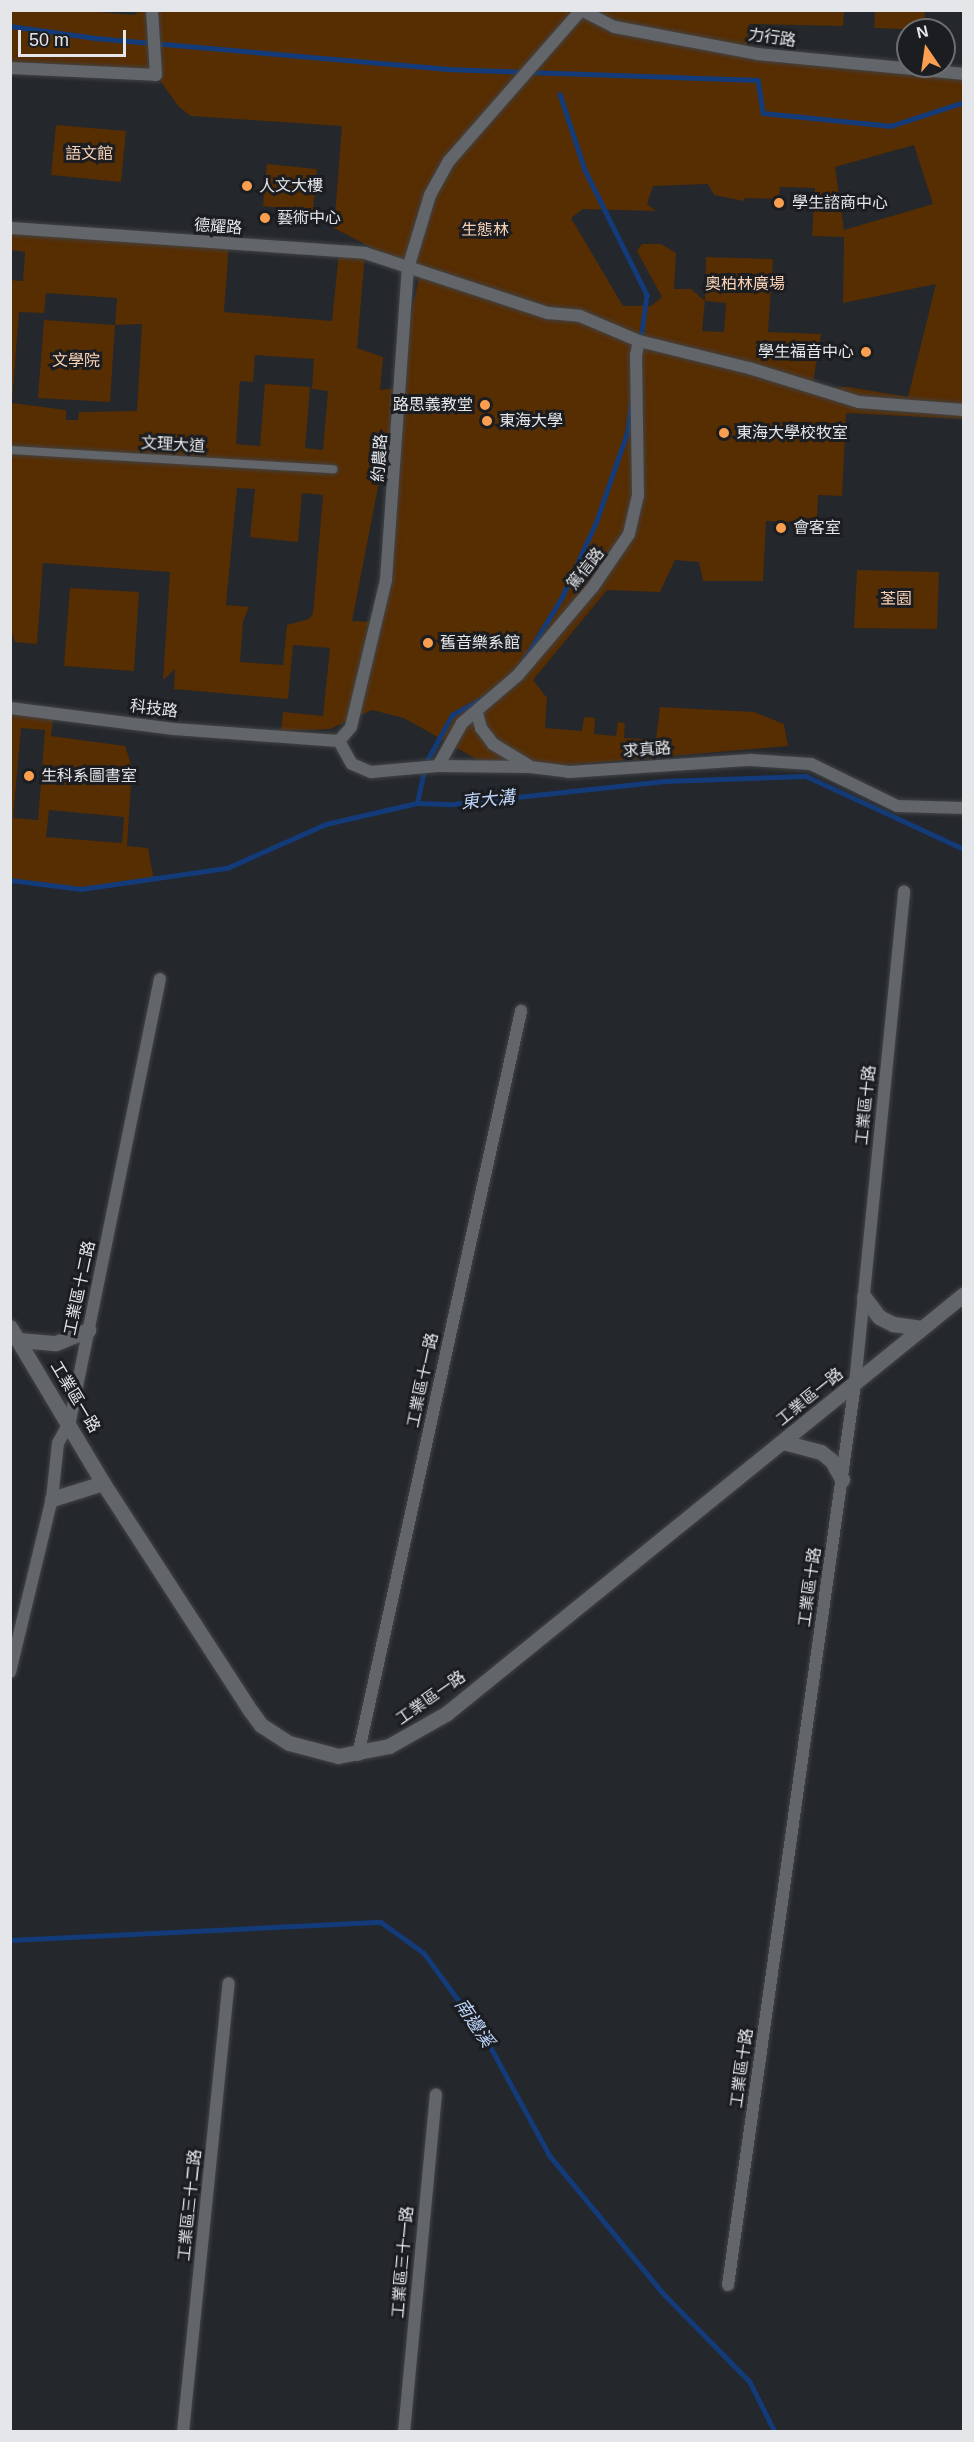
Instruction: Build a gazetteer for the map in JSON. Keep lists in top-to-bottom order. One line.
{"streets":{"street":["力行路","德耀路","文理大道","約農路","篤信路","科技路","求真路","工業區十路","工業區十二路","工業區十一路","工業區一路","工業區三十二路","工業區三十一路"]},"crossings":[["力行路","約農路"],["德耀路","約農路"],["約農路","科技路"],["約農路","求真路"],["篤信路","求真路"],["科技路","求真路"],["工業區十路","工業區一路"],["工業區十二路","工業區一路"],["工業區十一路","工業區一路"]],"water":["東大溝","南邊溪"],"parks":["語文館","生態林","奧柏林廣場","文學院","荃園"],"places":["人文大樓","學生諮商中心","藝術中心","學生福音中心","路思義教堂","東海大學","東海大學校牧室","會客室","舊音樂系館","生科系圖書室"],"scale_bar":"50 m","north":"top"}
